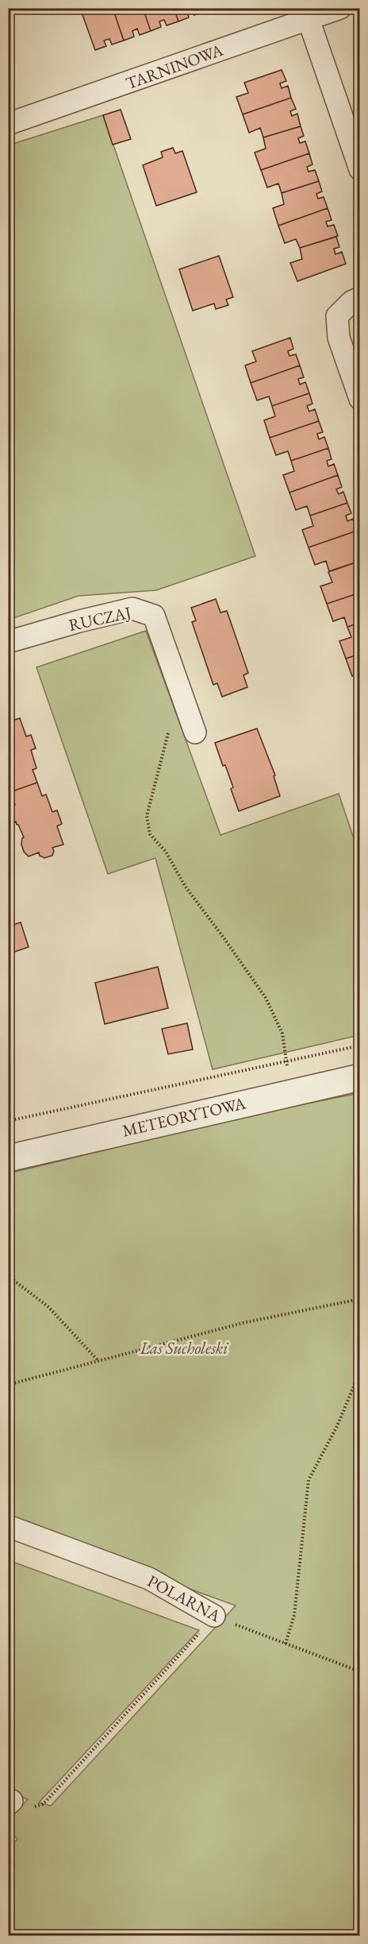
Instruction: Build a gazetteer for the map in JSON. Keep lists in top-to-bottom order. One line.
{"streets":{"street":["TARNINOWA","RUCZAJ","METEORYTOWA","POLARNA"]},"parks":["Las Sucholeski"]}
